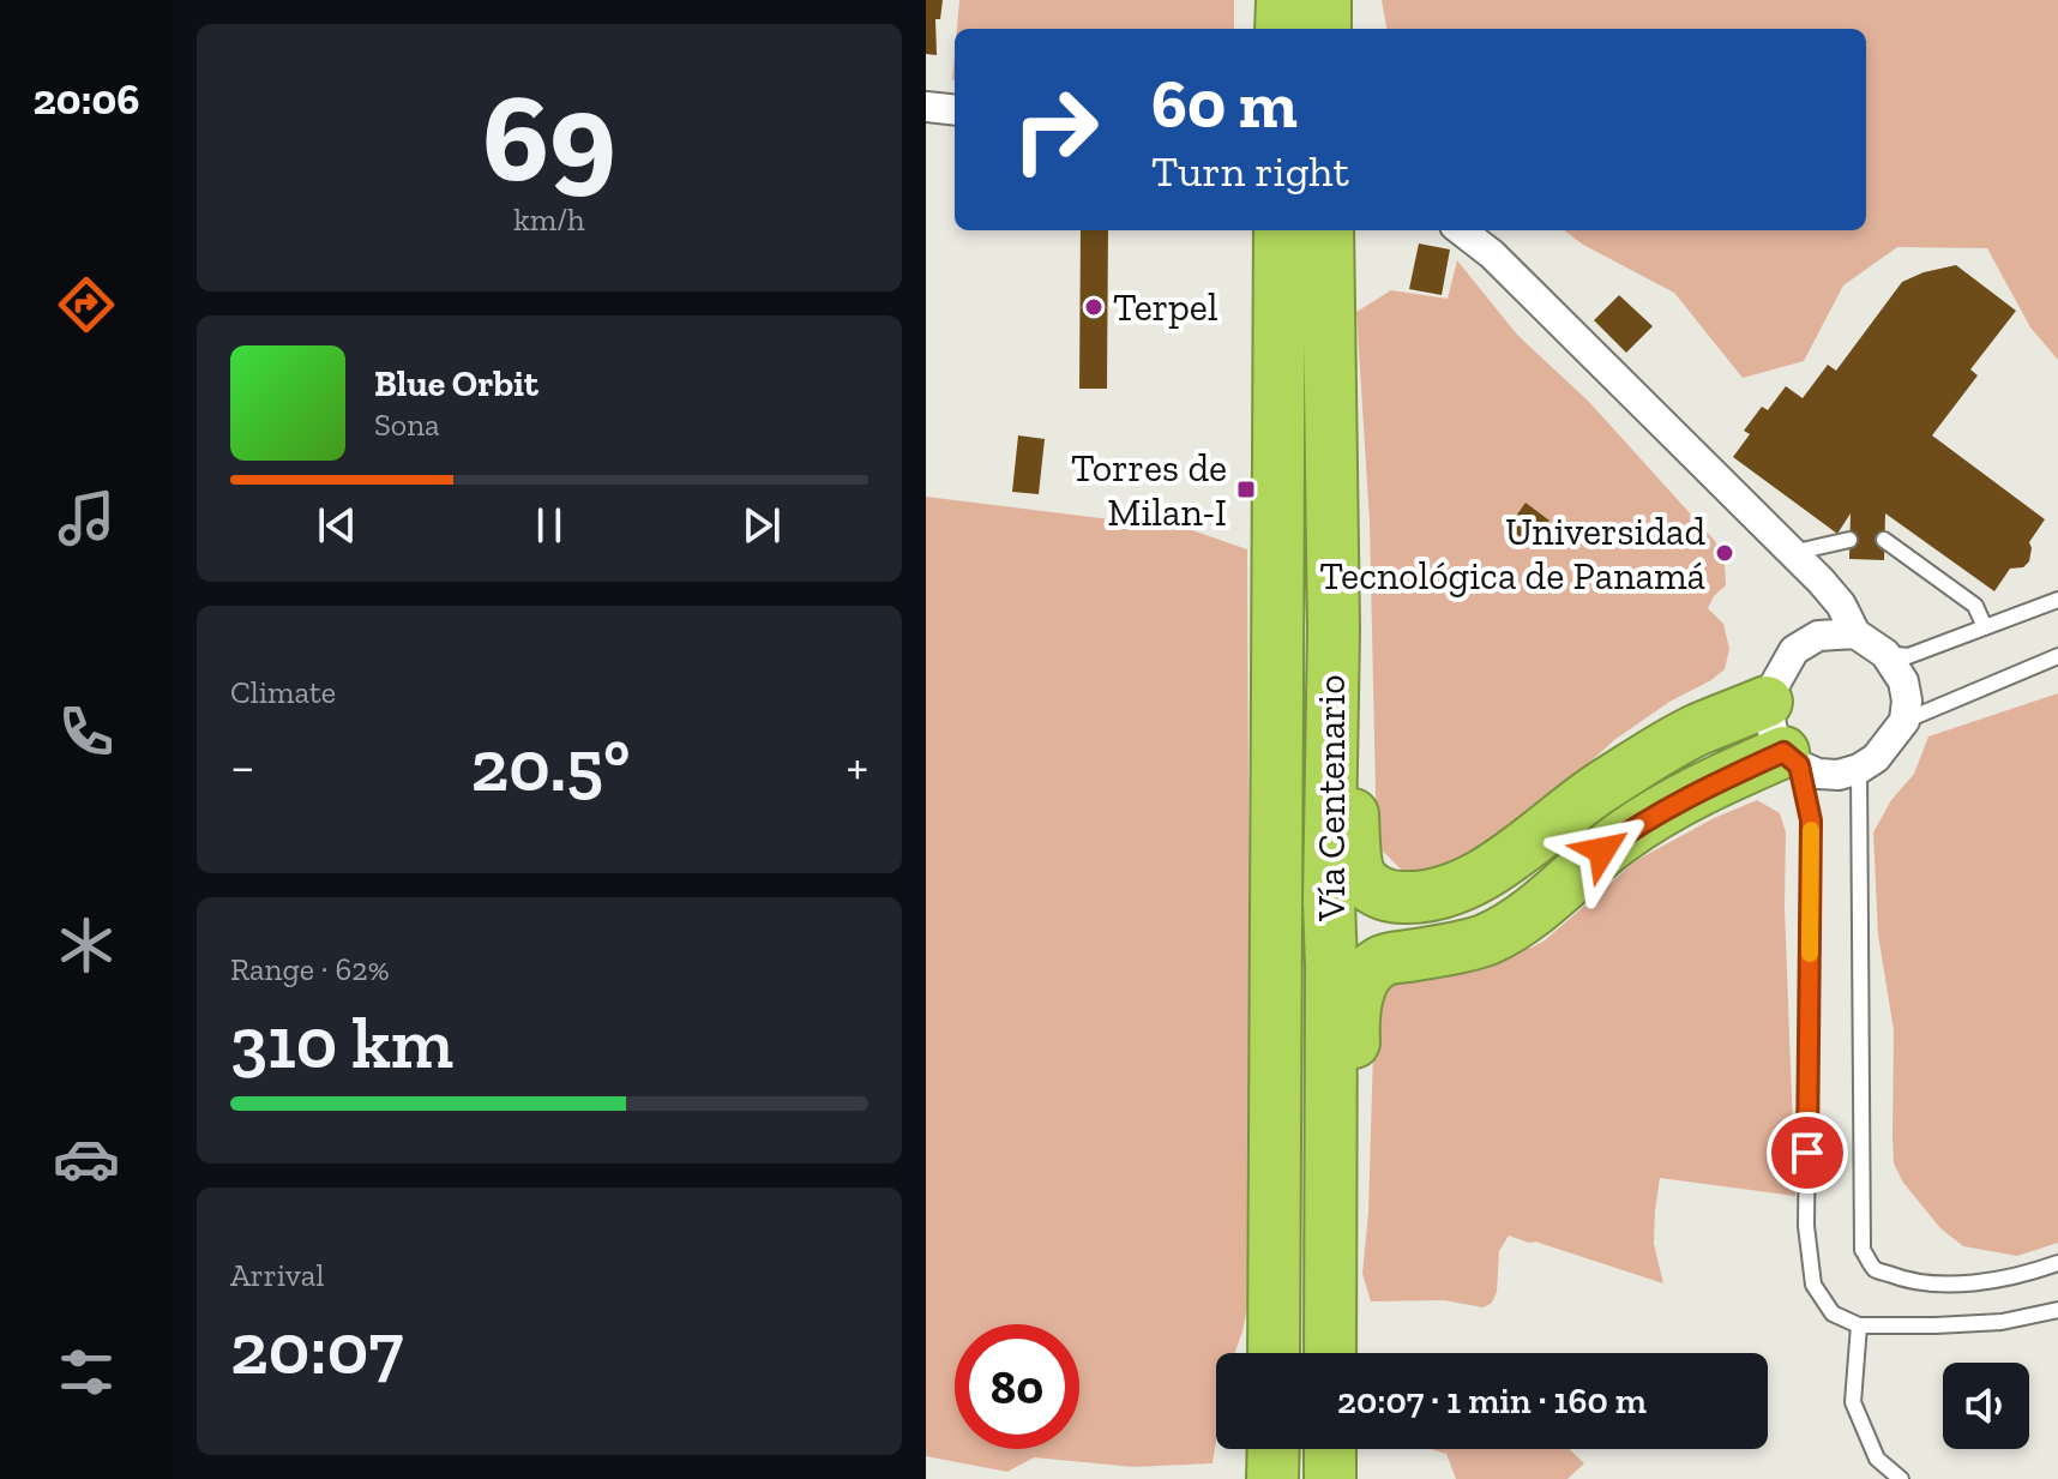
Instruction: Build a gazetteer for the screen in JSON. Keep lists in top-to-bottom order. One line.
{"streets":{"highway":["Vía Centenario"]},"places":{"other":["Terpel","Universidad Tecnológica de Panamá"],"transit":["Torres de Milan-I"]},"page":{"tabs":"20:06","tile":[["69","km/h"],"Climate",["Range · 62%","310 km"],["Arrival","20:07"]],"turn":["60 m","Turn right"],"song":["Blue Orbit","Sona"],"heat":["−","20.5°","+"],"limit":"80","trip":"20:07 · 1 min · 160 m"}}
